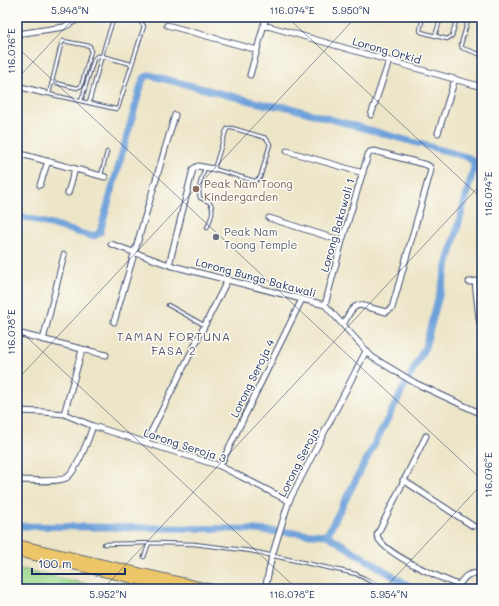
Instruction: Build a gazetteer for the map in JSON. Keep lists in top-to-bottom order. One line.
{"streets":{"street":["Lorong Orkid","Lorong Bakawali 1","Lorong Bunga Bakawali","Lorong Seroja 4","Lorong Seroja 3","Lorong Seroja"]},"crossings":[["Lorong Bakawali 1","Lorong Bunga Bakawali"],["Lorong Bunga Bakawali","Lorong Seroja 4"],["Lorong Bunga Bakawali","Lorong Seroja"],["Lorong Seroja 4","Lorong Seroja 3"],["Lorong Seroja 3","Lorong Seroja"]],"districts":["TAMAN FORTUNA FASA 2"],"places":["Peak Nam Toong Kindergarden","Peak Nam Toong Temple"],"scale_bar":"100 m","coordinates":["5.948°N","116.074°E","5.950°N","116.076°E","116.078°E","5.952°N","5.954°N"]}
